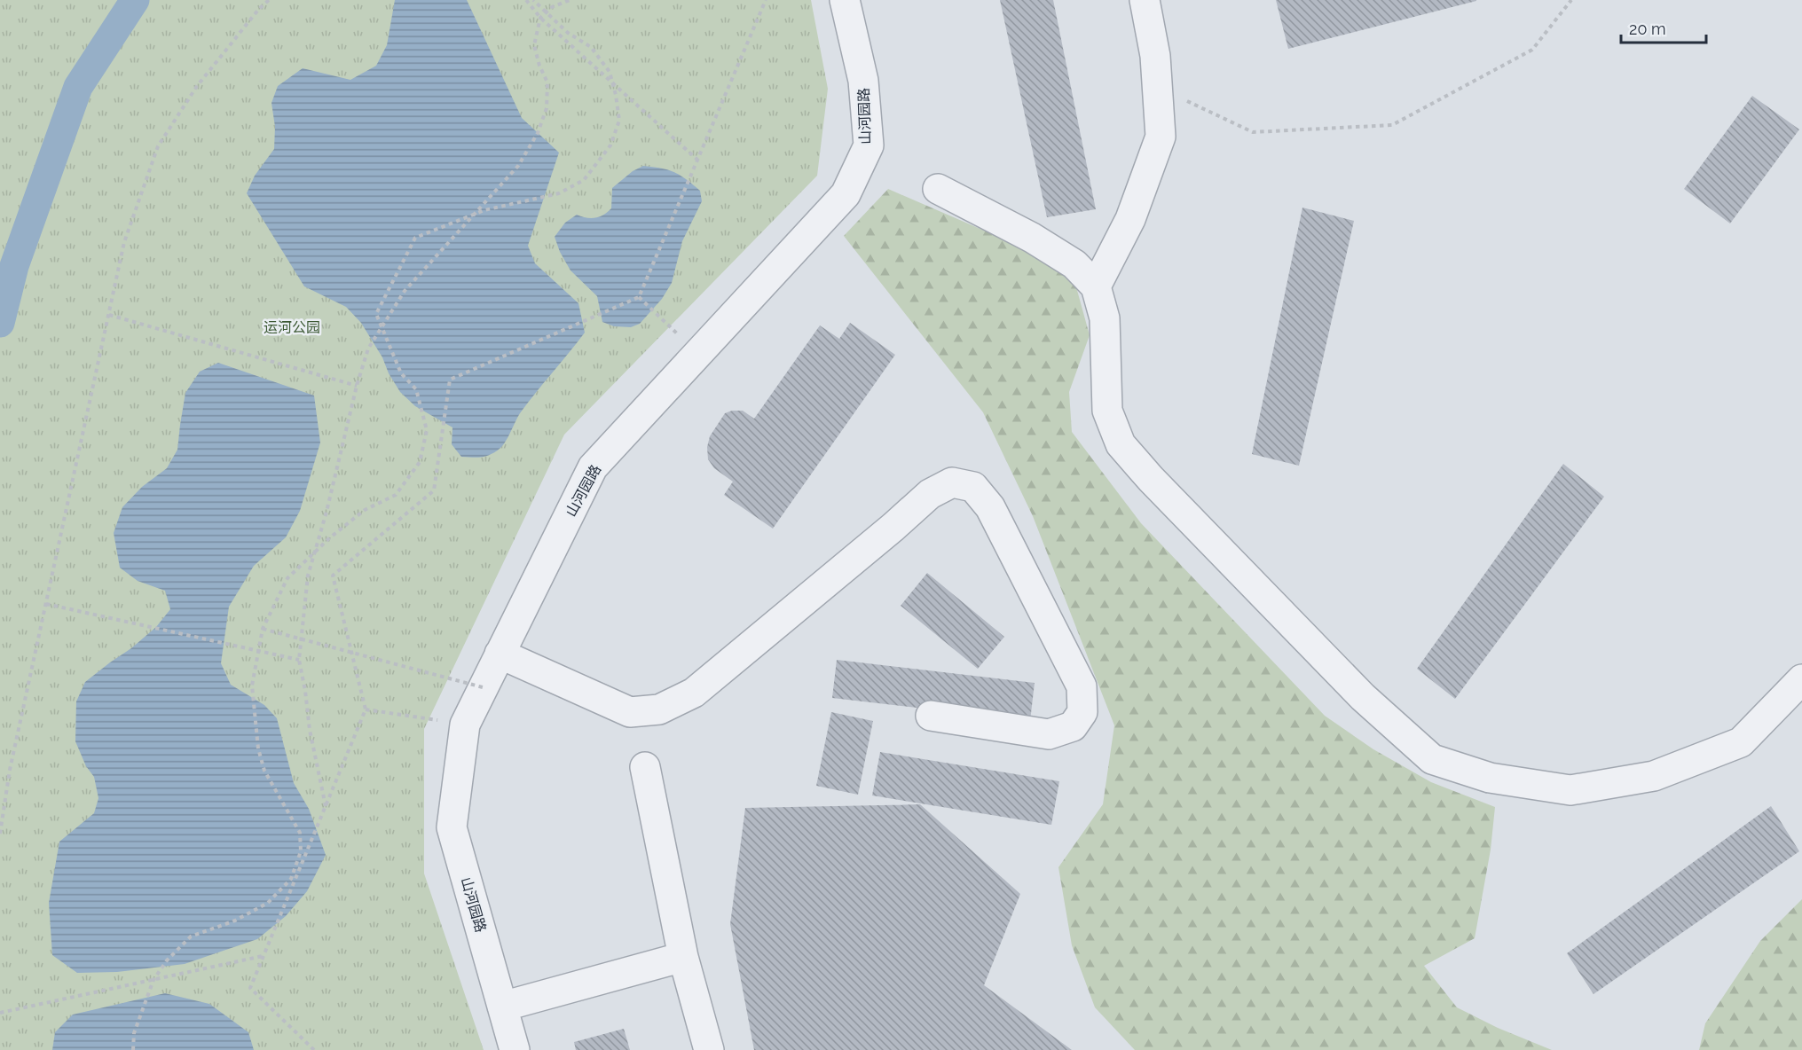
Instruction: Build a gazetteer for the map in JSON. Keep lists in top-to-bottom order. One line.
{"streets":{"street":["山河园路"]},"parks":["运河公园"],"scale_bar":"20 m"}
